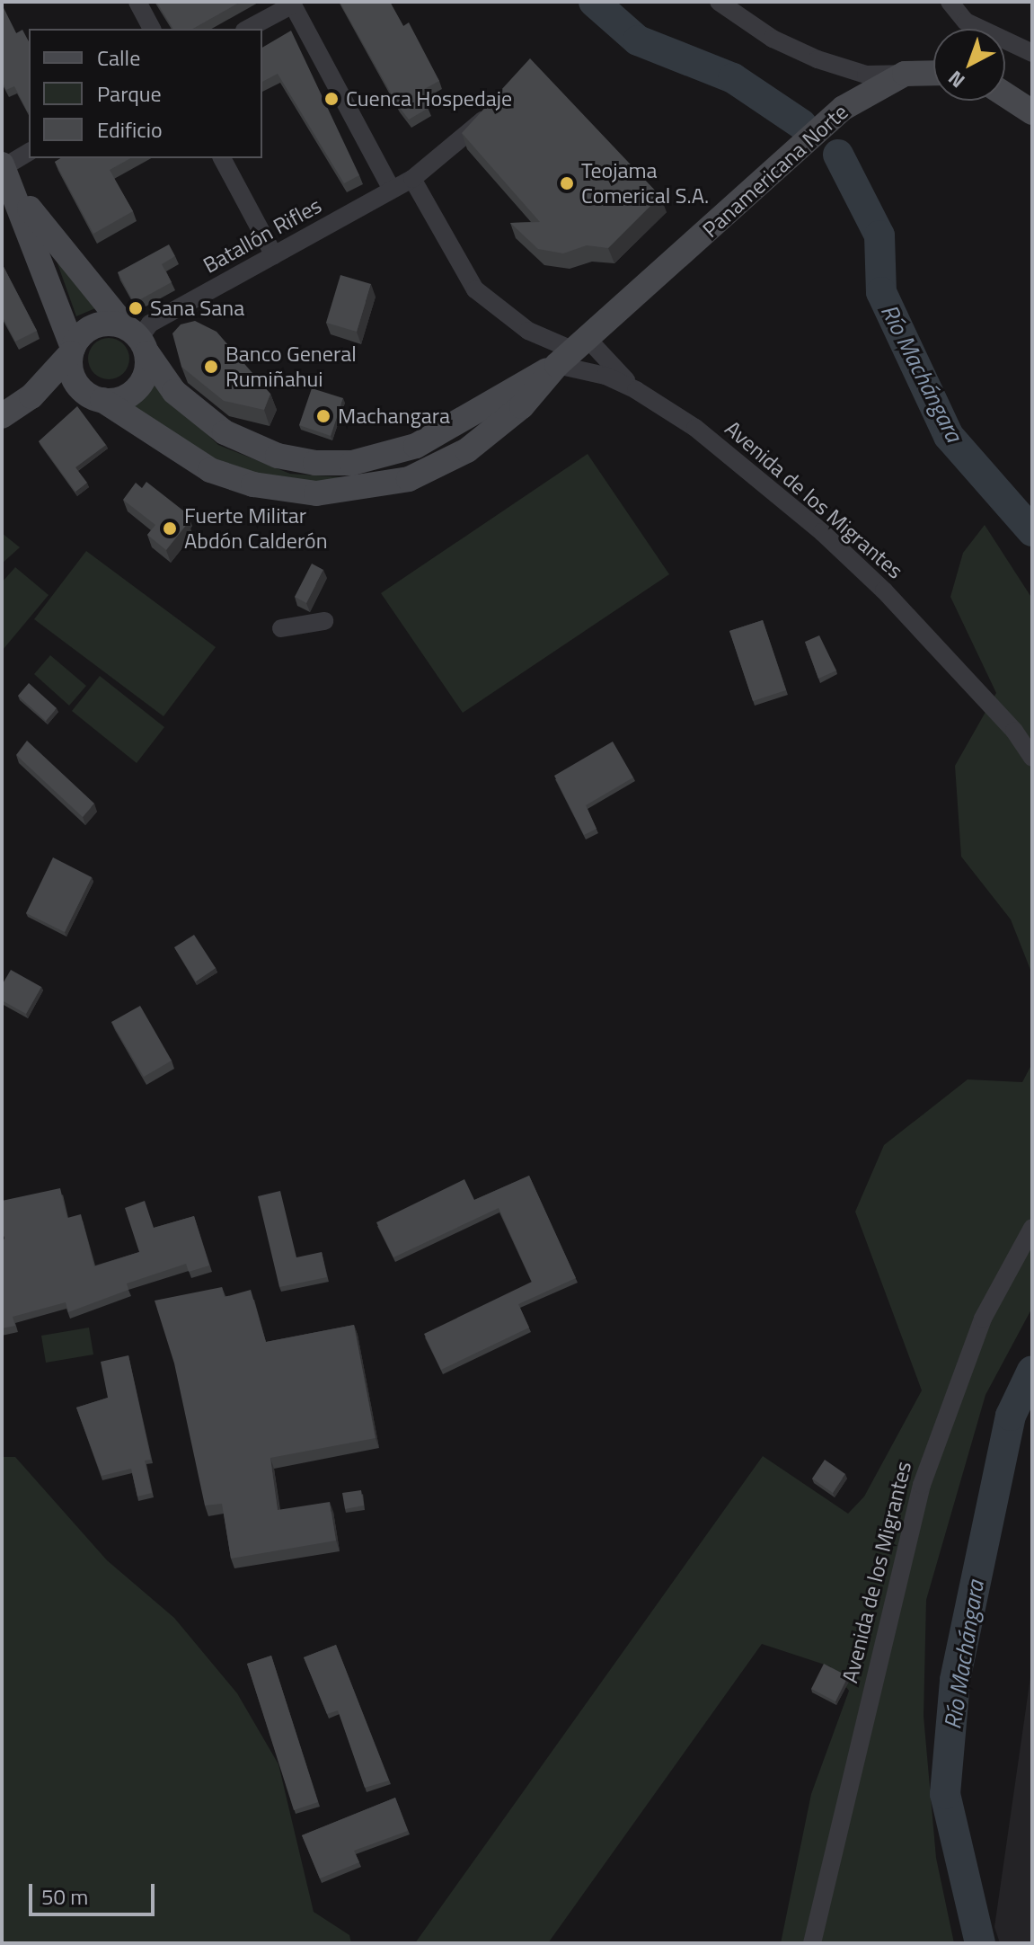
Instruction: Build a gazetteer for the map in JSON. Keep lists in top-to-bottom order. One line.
{"streets":{"main road":["Panamericana Norte"],"street":["Batallón Rifles","Avenida de los Migrantes"]},"crossings":[["Panamericana Norte","Batallón Rifles"]],"water":["Río Machángara"],"places":["Cuenca Hospedaje","Teojama Comerical S.A.","Sana Sana","Banco General Rumiñahui","Machangara","Fuerte Militar Abdón Calderón"],"legend":["Calle","Parque","Edificio"],"scale_bar":"50 m","north":"bottom left"}
